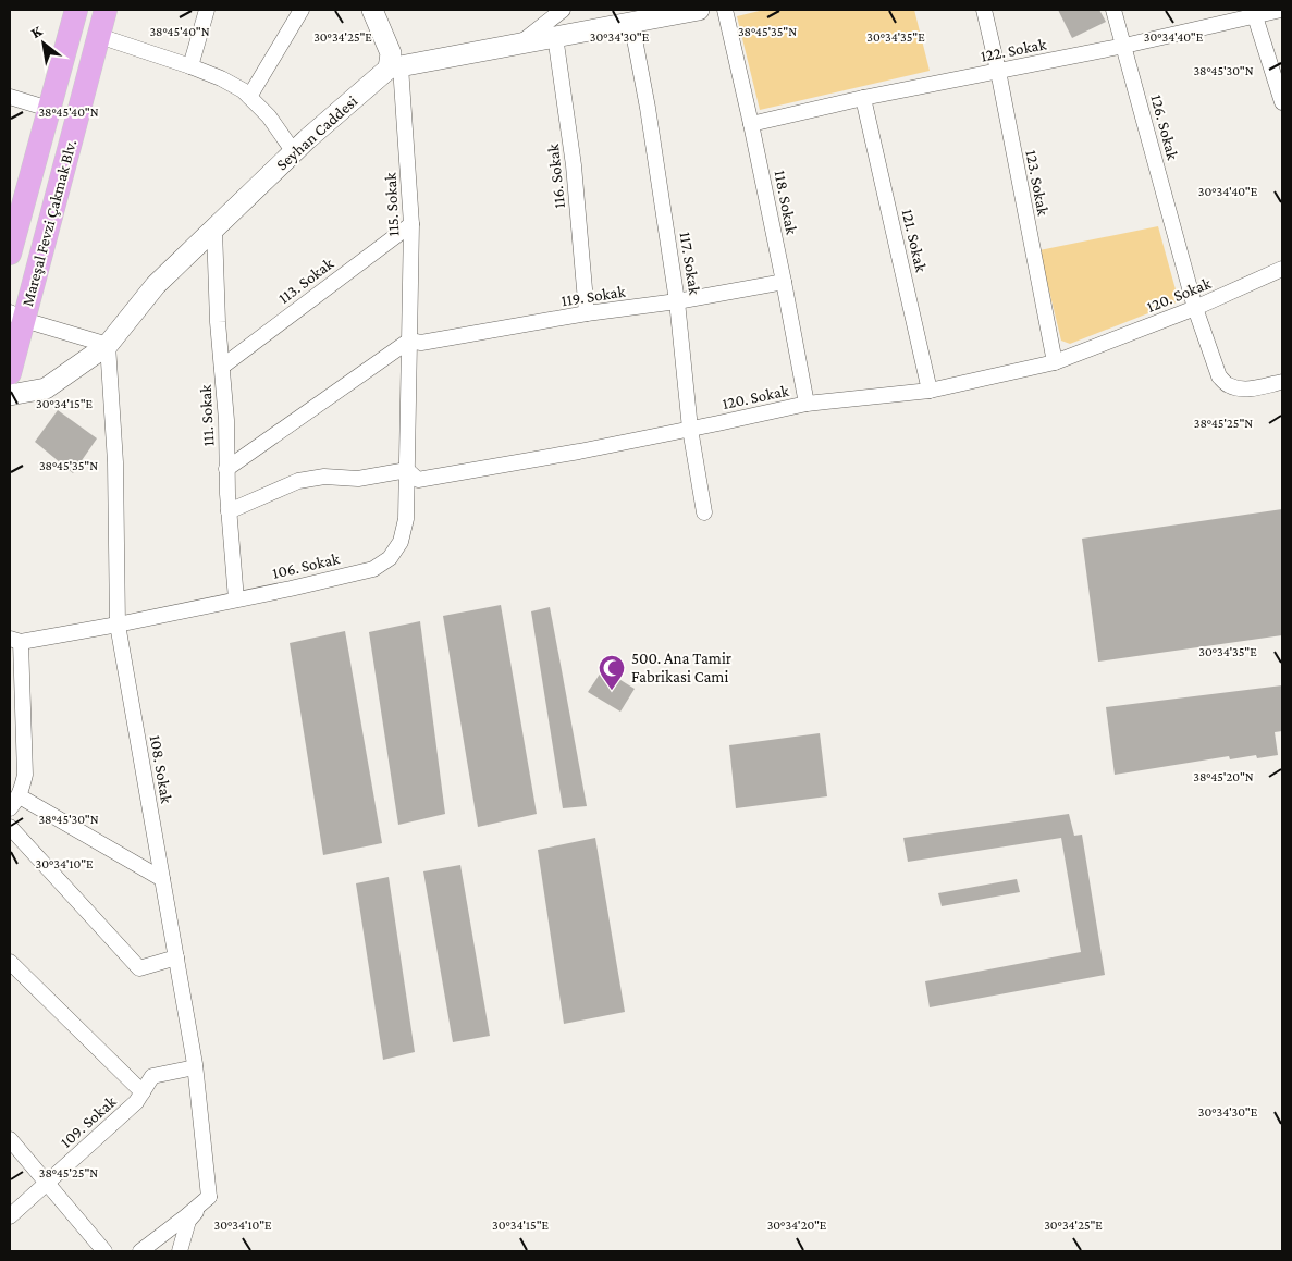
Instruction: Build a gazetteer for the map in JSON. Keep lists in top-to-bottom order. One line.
{"streets":{"main road":["Seyhan Caddesi","Mareşal Fevzi Çakmak Blv."],"street":["122. Sokak","126. Sokak","116. Sokak","123. Sokak","118. Sokak","115. Sokak","121. Sokak","117. Sokak","113. Sokak","120. Sokak","119. Sokak","111. Sokak","106. Sokak","108. Sokak","109. Sokak"]},"crossings":[["122. Sokak","126. Sokak"],["122. Sokak","123. Sokak"],["122. Sokak","118. Sokak"],["122. Sokak","121. Sokak"],["126. Sokak","120. Sokak"],["Seyhan Caddesi","115. Sokak"],["Seyhan Caddesi","111. Sokak"],["Seyhan Caddesi","108. Sokak"],["116. Sokak","119. Sokak"],["123. Sokak","120. Sokak"],["118. Sokak","120. Sokak"],["118. Sokak","119. Sokak"],["115. Sokak","113. Sokak"],["115. Sokak","119. Sokak"],["115. Sokak","106. Sokak"],["121. Sokak","120. Sokak"],["117. Sokak","120. Sokak"],["117. Sokak","119. Sokak"],["113. Sokak","111. Sokak"],["120. Sokak","111. Sokak"],["120. Sokak","106. Sokak"],["119. Sokak","106. Sokak"],["111. Sokak","106. Sokak"],["106. Sokak","108. Sokak"],["108. Sokak","109. Sokak"]],"places":{"mosque":["500. Ana Tamir Fabrikasi Cami"]},"north":"top left","coordinates":["38°45'40\"N","38°45'35\"N","30°34'25\"E","30°34'30\"E","30°34'35\"E","30°34'40\"E","38°45'30\"N","30°34'15\"E","38°45'25\"N","38°45'20\"N","30°34'10\"E","30°34'20\"E"]}
